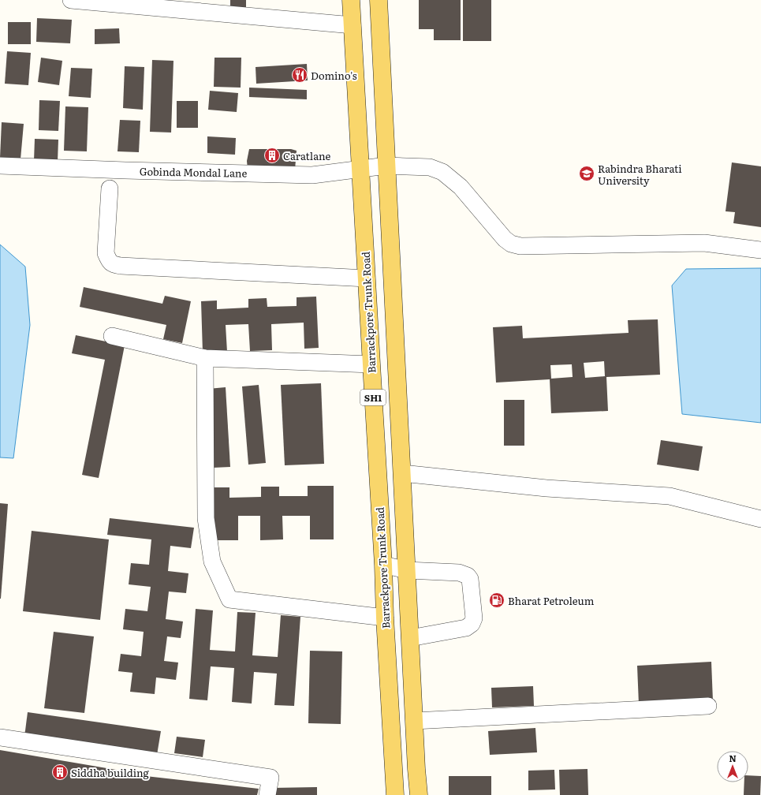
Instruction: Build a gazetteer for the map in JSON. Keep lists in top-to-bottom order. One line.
{"streets":{"main road":["Barrackpore Trunk Road","SH1"],"street":["Gobinda Mondal Lane"]},"crossings":[["Gobinda Mondal Lane","Barrackpore Trunk Road"],["Gobinda Mondal Lane","SH1"]],"places":{"restaurant":["Domino's"],"building":["Caratlane","Siddha building"],"school or university":["Rabindra Bharati University"],"fuel station":["Bharat Petroleum"]},"north":"top"}
